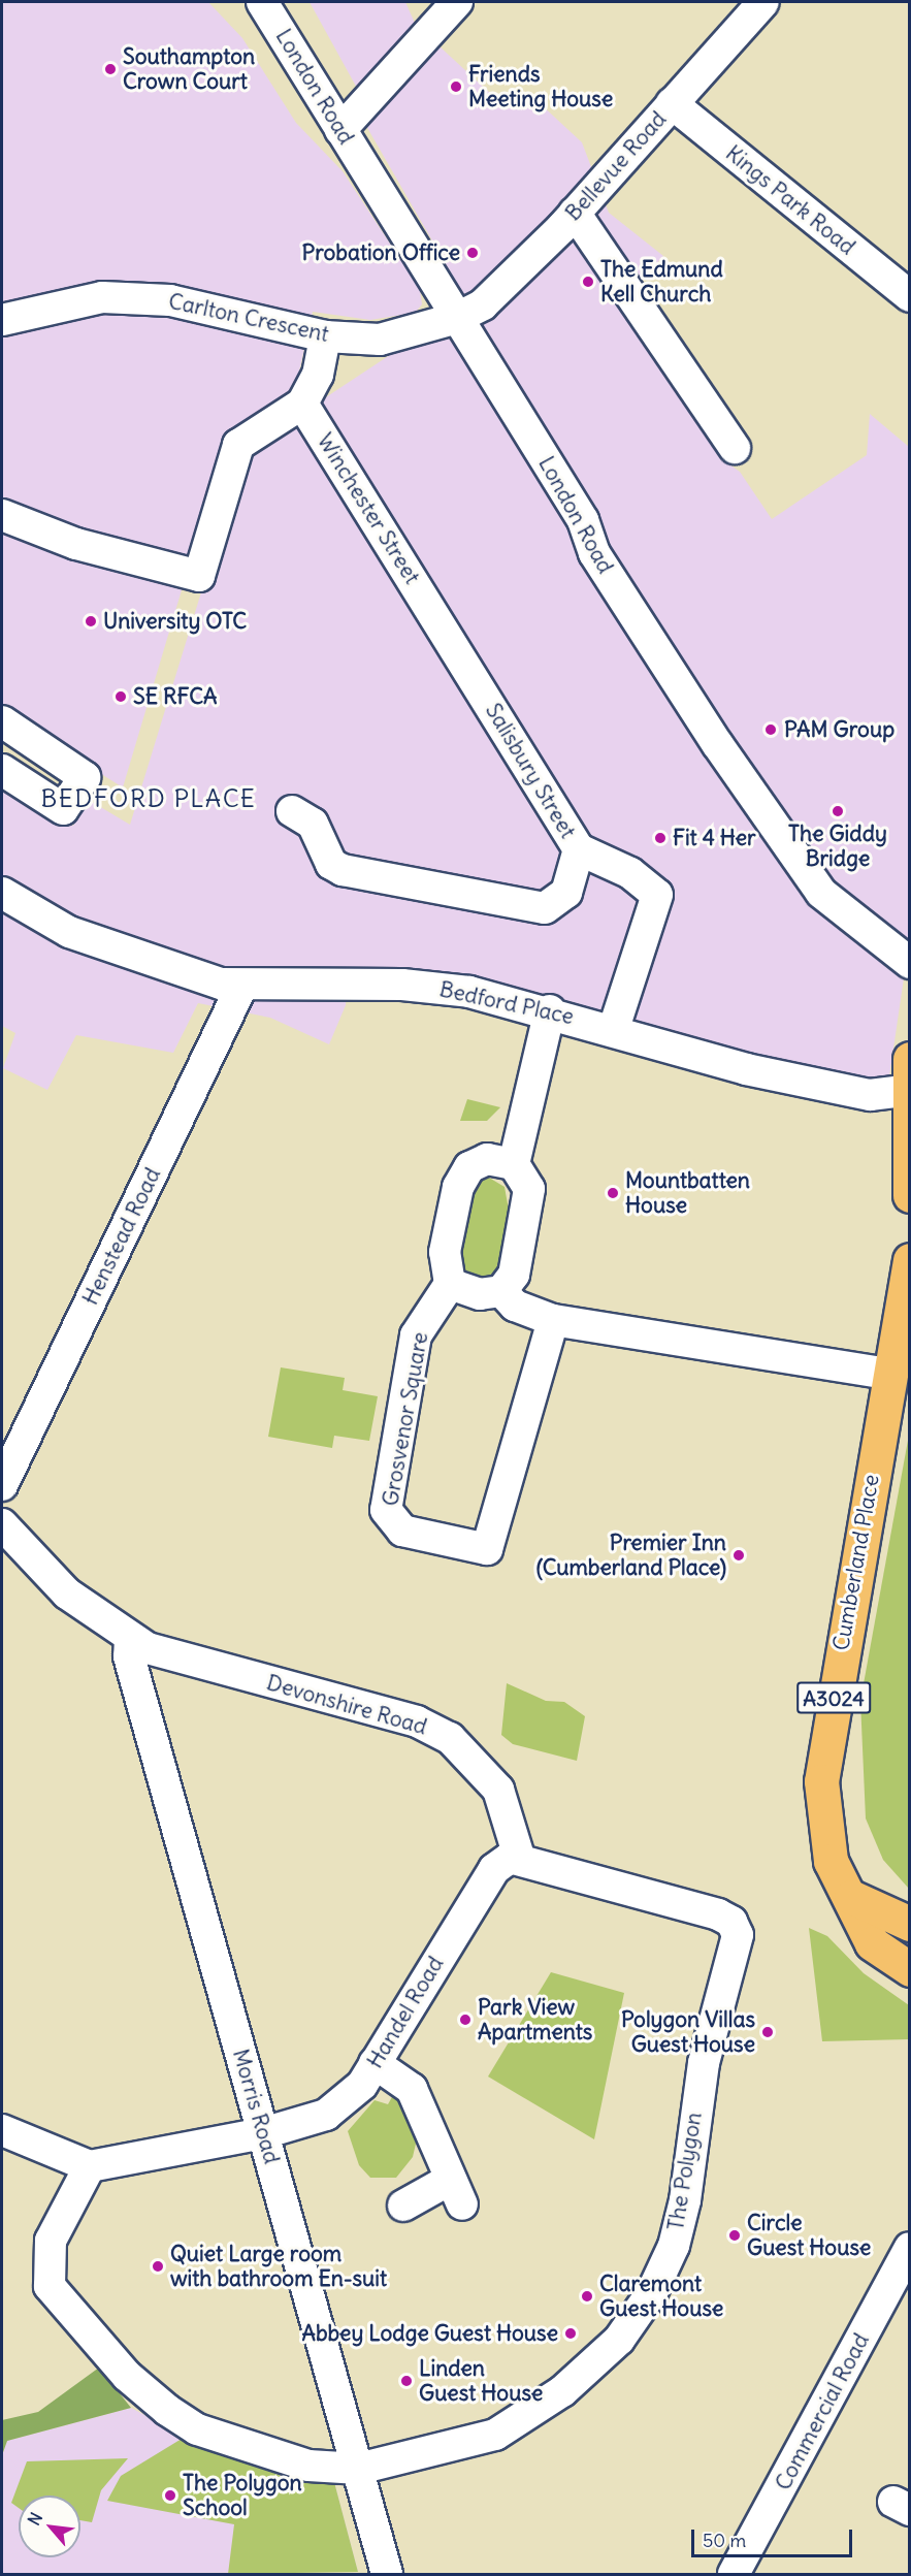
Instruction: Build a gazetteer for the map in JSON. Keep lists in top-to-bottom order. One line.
{"streets":{"main road":["Cumberland Place","A3024"],"street":["London Road","Bellevue Road","Kings Park Road","Carlton Crescent","Winchester Street","Salisbury Street","Bedford Place","Henstead Road","Grosvenor Square","Devonshire Road","Handel Road","Morris Road","The Polygon","Commercial Road"]},"crossings":[["London Road","Bellevue Road"],["London Road","Carlton Crescent"],["Bellevue Road","Kings Park Road"],["Bellevue Road","Carlton Crescent"],["Winchester Street","Salisbury Street"],["Salisbury Street","Bedford Place"],["Bedford Place","Henstead Road"],["Devonshire Road","Handel Road"],["Devonshire Road","Morris Road"],["Devonshire Road","The Polygon"],["Handel Road","Morris Road"],["Handel Road","The Polygon"],["Morris Road","The Polygon"]],"districts":["BEDFORD PLACE"],"places":["Southampton Crown Court","Friends Meeting House","Probation Office","The Edmund Kell Church","University OTC","SE RFCA","PAM Group","The Giddy Bridge","Fit 4 Her","Mountbatten House","Premier Inn (Cumberland Place)","Park View Apartments","Polygon Villas Guest House","Circle Guest House","Quiet Large room with bathroom En-suit","Claremont Guest House","Abbey Lodge Guest House","Linden Guest House","The Polygon School"],"scale_bar":"50 m","north":"top left"}
